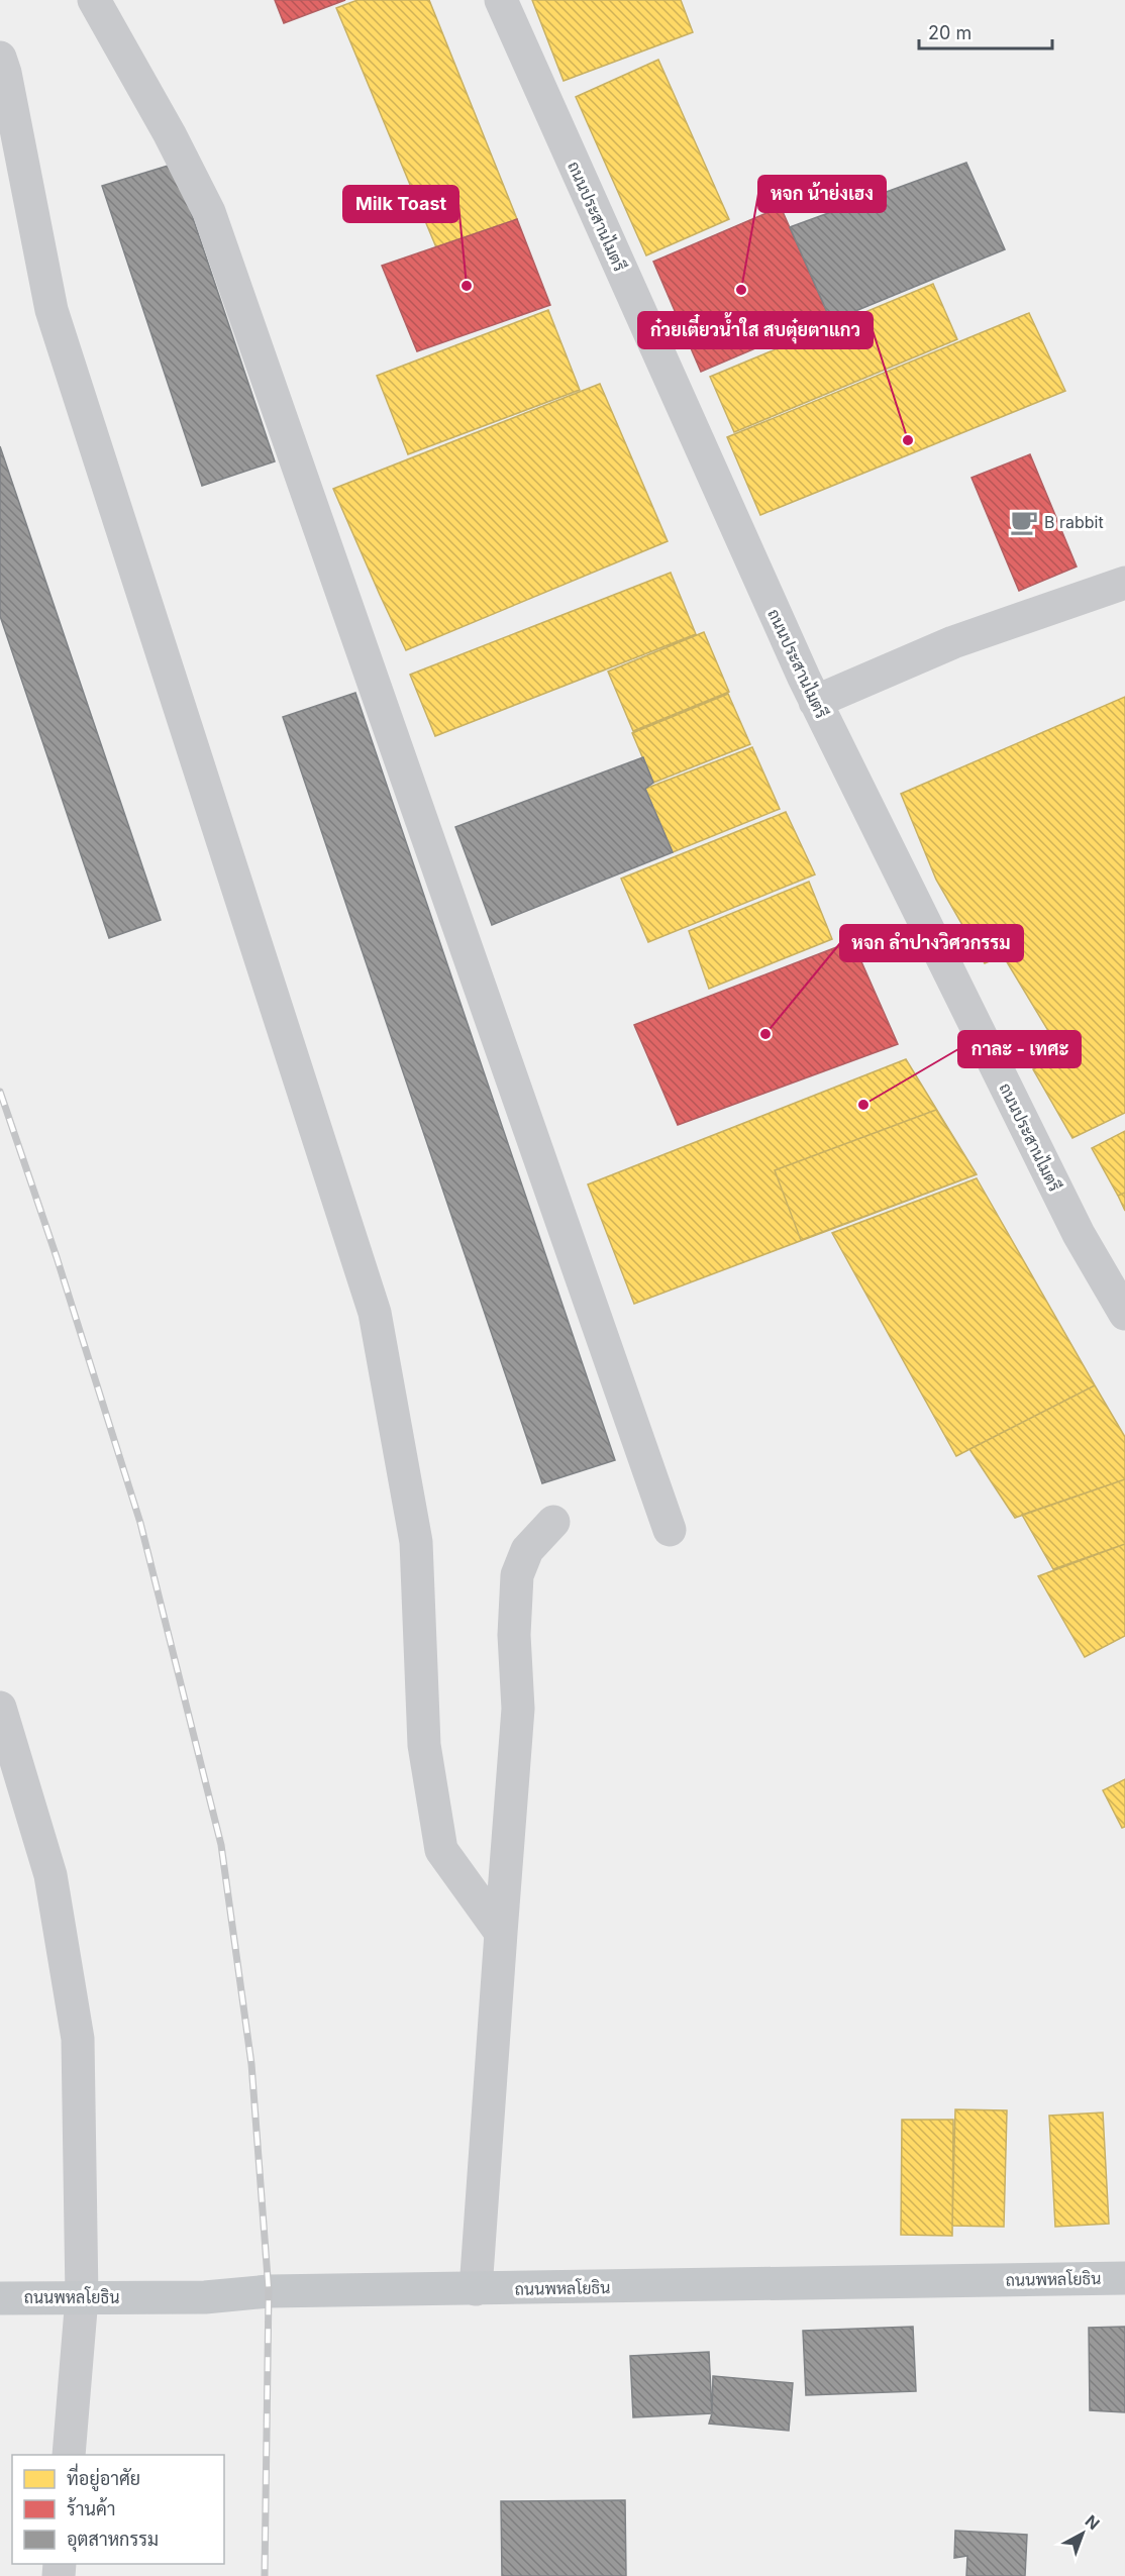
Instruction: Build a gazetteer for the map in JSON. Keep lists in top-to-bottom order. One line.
{"streets":{"main road":["ถนนพหลโยธิน"],"street":["ถนนประสานไมตรี"]},"places":{"other":["Milk Toast","หจก น้าย่งเฮง","ก๋วยเตี๋ยวน้ำใส สบตุ๋ยตาแกว","หจก ลำปางวิศวกรรม","กาละ - เทศะ"],"cafe":["B rabbit"]},"legend":["ที่อยู่อาศัย","ร้านค้า","อุตสาหกรรม"],"scale_bar":"20 m","north":"top right"}
